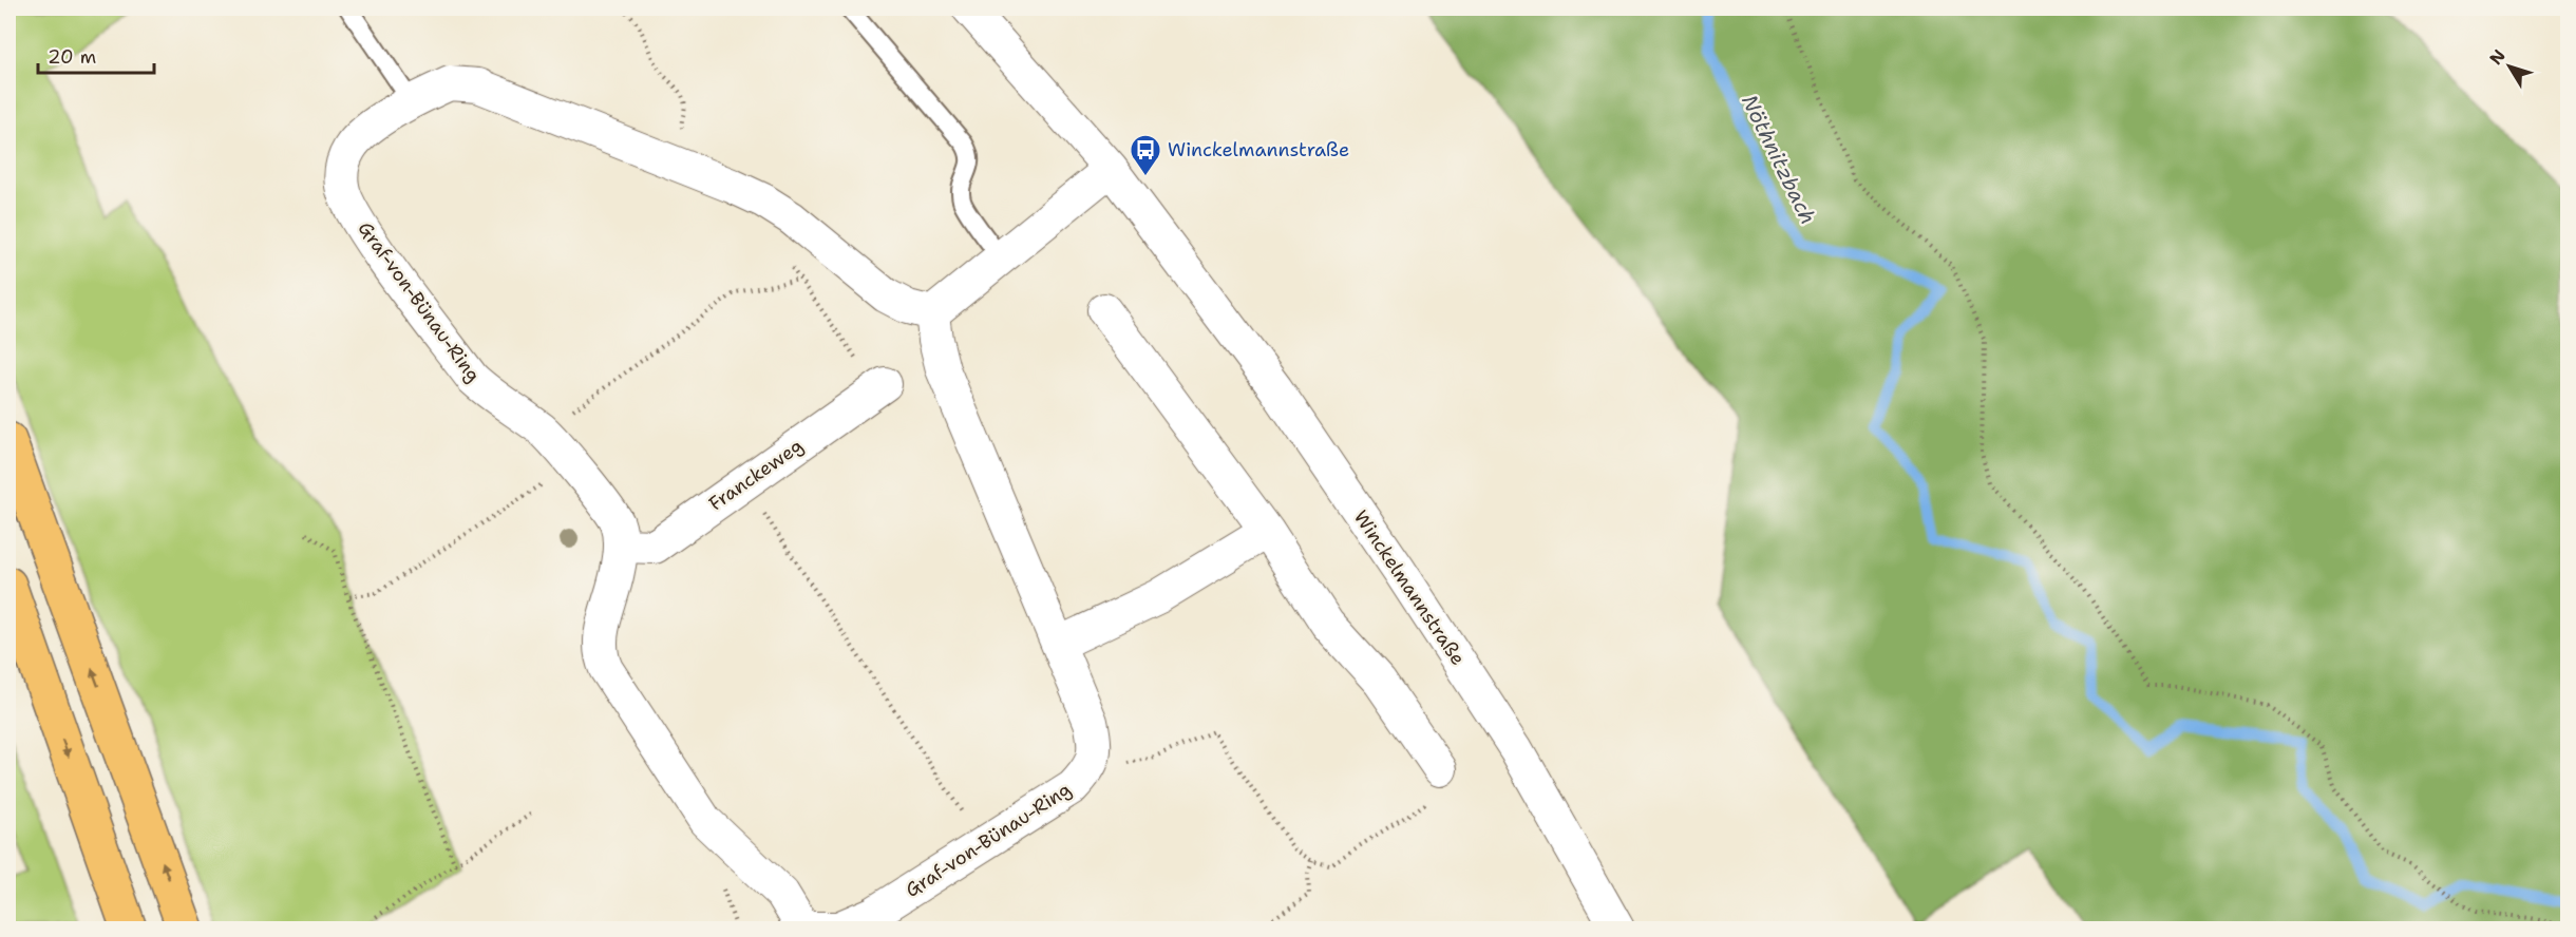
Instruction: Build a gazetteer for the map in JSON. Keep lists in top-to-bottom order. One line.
{"streets":{"street":["Graf-von-Bünau-Ring","Franckeweg","Winckelmannstraße"]},"crossings":[["Graf-von-Bünau-Ring","Franckeweg"]],"water":["Nöthnitzbach"],"places":{"bus stop":["Winckelmannstraße"]},"scale_bar":"20 m","north":"top left"}
